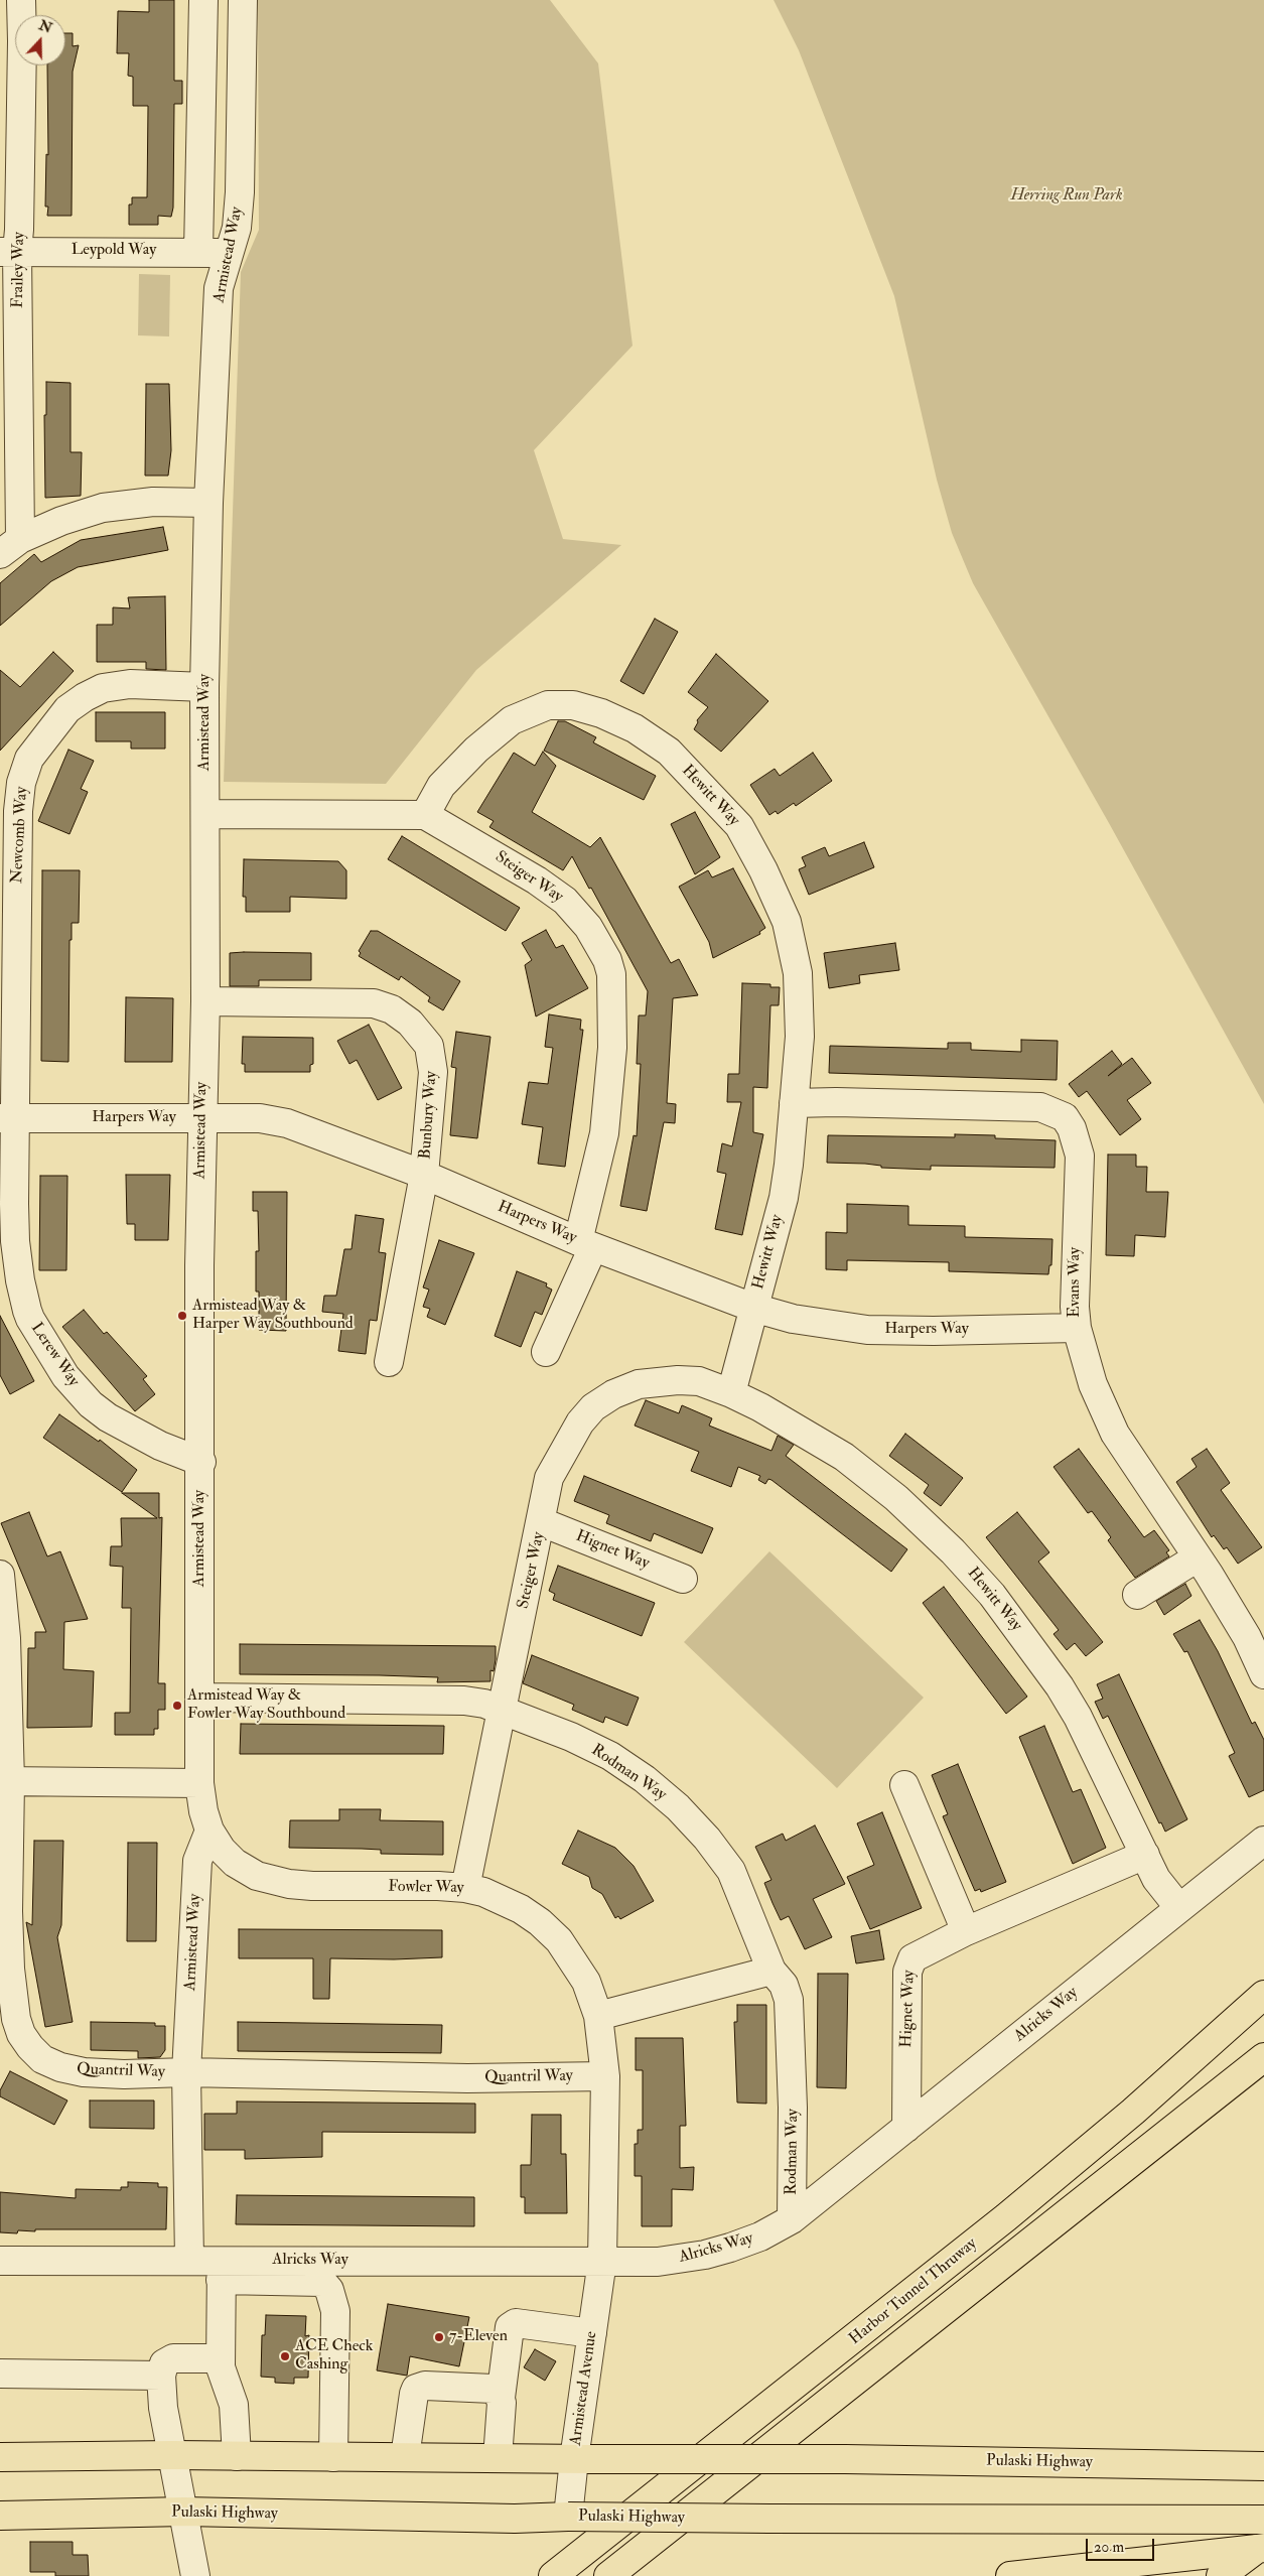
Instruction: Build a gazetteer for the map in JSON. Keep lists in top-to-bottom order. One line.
{"streets":{"main road":["Harbor Tunnel Thruway","Pulaski Highway"],"street":["Leypold Way","Armistead Way","Frailey Way","Hewitt Way","Newcomb Way","Steiger Way","Bunbury Way","Harpers Way","Evans Way","Lerew Way","Hignet Way","Rodman Way","Fowler Way","Alricks Way","Quantril Way","Armistead Avenue"]},"crossings":[["Leypold Way","Armistead Way"],["Leypold Way","Frailey Way"],["Armistead Way","Newcomb Way"],["Armistead Way","Bunbury Way"],["Armistead Way","Harpers Way"],["Armistead Way","Lerew Way"],["Armistead Way","Rodman Way"],["Armistead Way","Fowler Way"],["Armistead Way","Alricks Way"],["Armistead Way","Quantril Way"],["Hewitt Way","Steiger Way"],["Hewitt Way","Harpers Way"],["Hewitt Way","Evans Way"],["Hewitt Way","Hignet Way"],["Hewitt Way","Alricks Way"],["Newcomb Way","Harpers Way"],["Newcomb Way","Lerew Way"],["Steiger Way","Harpers Way"],["Steiger Way","Hignet Way"],["Steiger Way","Rodman Way"],["Steiger Way","Fowler Way"],["Bunbury Way","Harpers Way"],["Harpers Way","Evans Way"],["Harpers Way","Lerew Way"],["Hignet Way","Alricks Way"],["Rodman Way","Alricks Way"],["Fowler Way","Alricks Way"],["Fowler Way","Quantril Way"],["Fowler Way","Armistead Avenue"],["Alricks Way","Armistead Avenue"],["Armistead Avenue","Pulaski Highway"]],"parks":["Herring Run Park"],"places":["Armistead Way & Harper Way Southbound","Armistead Way & Fowler Way Southbound","7-Eleven","ACE Check Cashing"],"scale_bar":"20 m","north":"top"}
